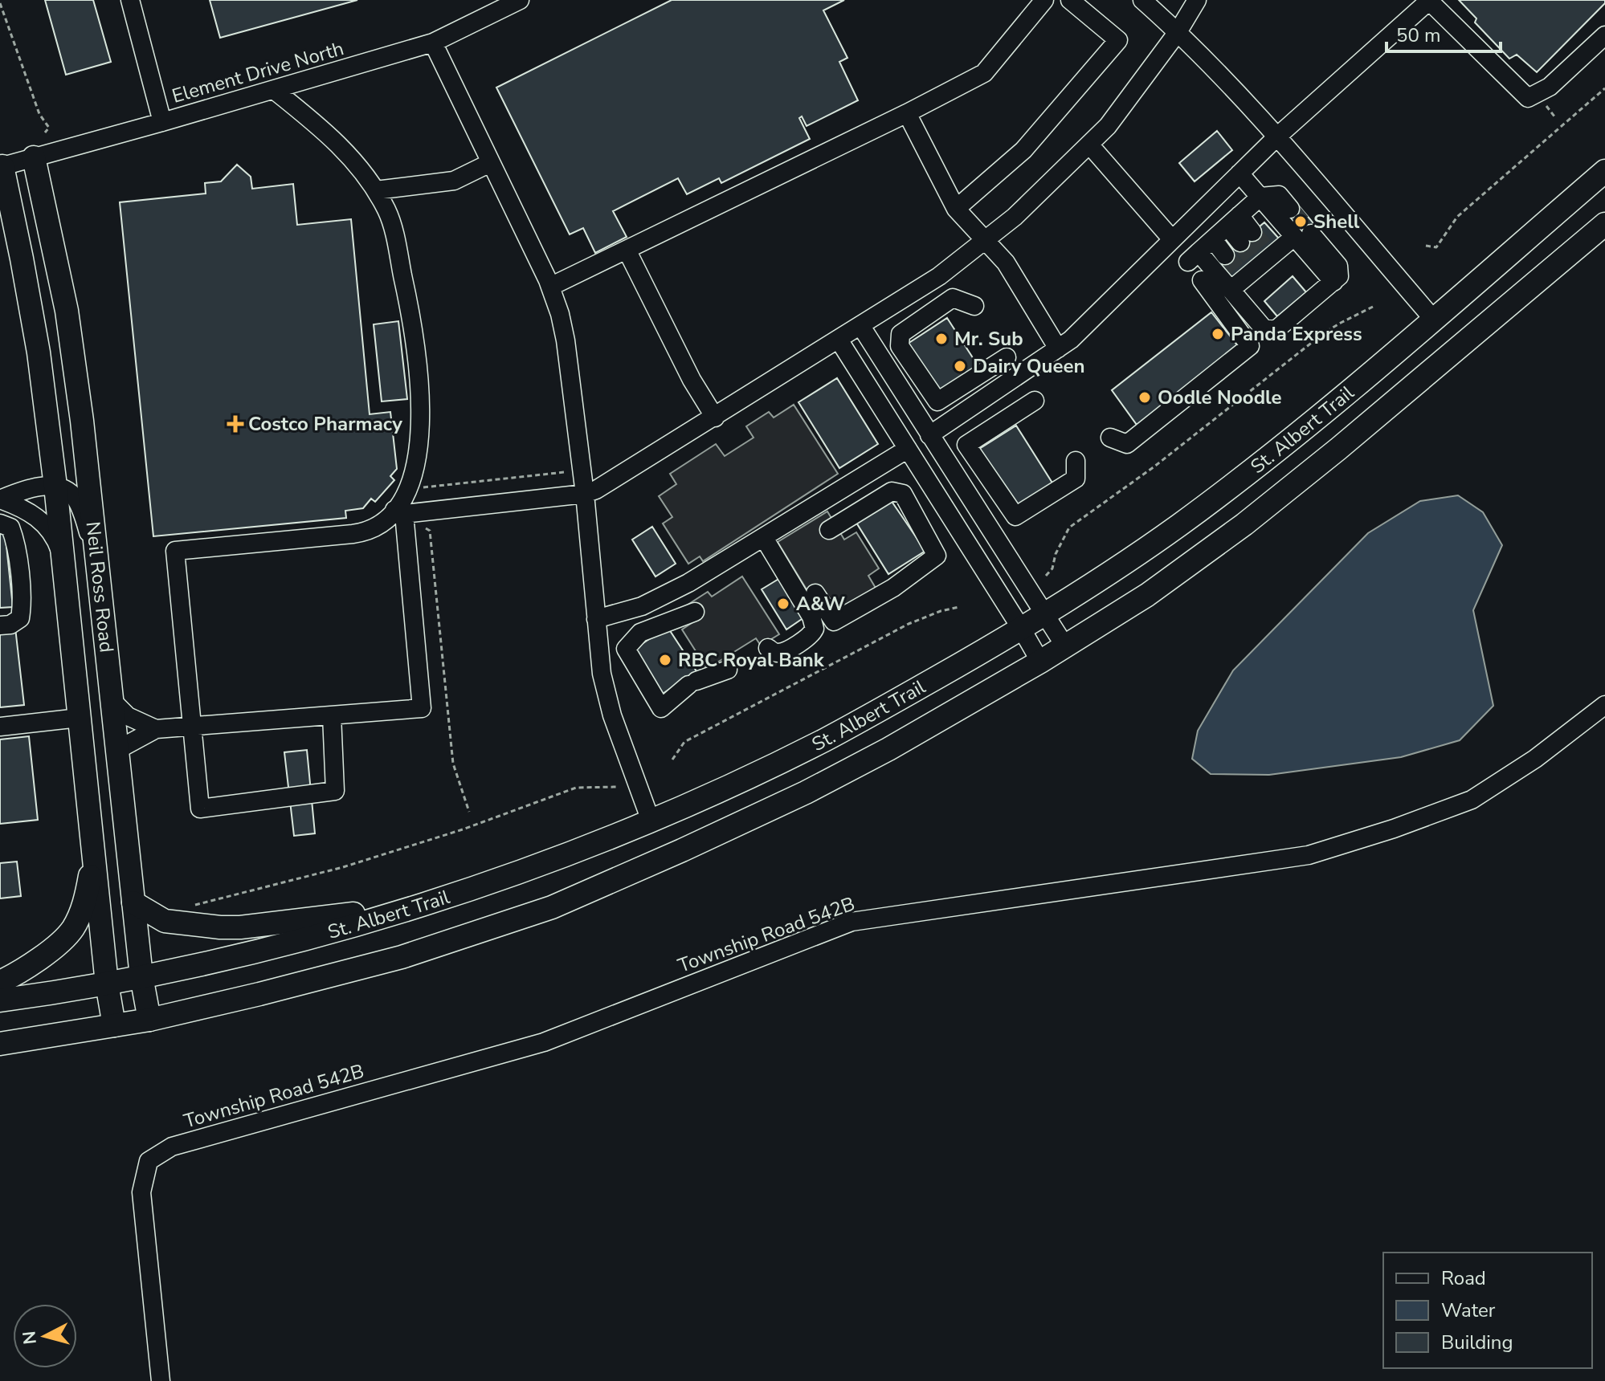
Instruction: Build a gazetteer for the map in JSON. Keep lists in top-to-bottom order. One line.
{"streets":{"main road":["St. Albert Trail","Neil Ross Road"],"street":["Element Drive North","Township Road 542B"]},"crossings":[["Element Drive North","Neil Ross Road"],["St. Albert Trail","Neil Ross Road"]],"places":{"other":["Shell","Panda Express","Mr. Sub","Dairy Queen","Oodle Noodle","A&W","RBC Royal Bank"],"health":["Costco Pharmacy"]},"legend":["Road","Water","Building"],"scale_bar":"50 m","north":"left"}
